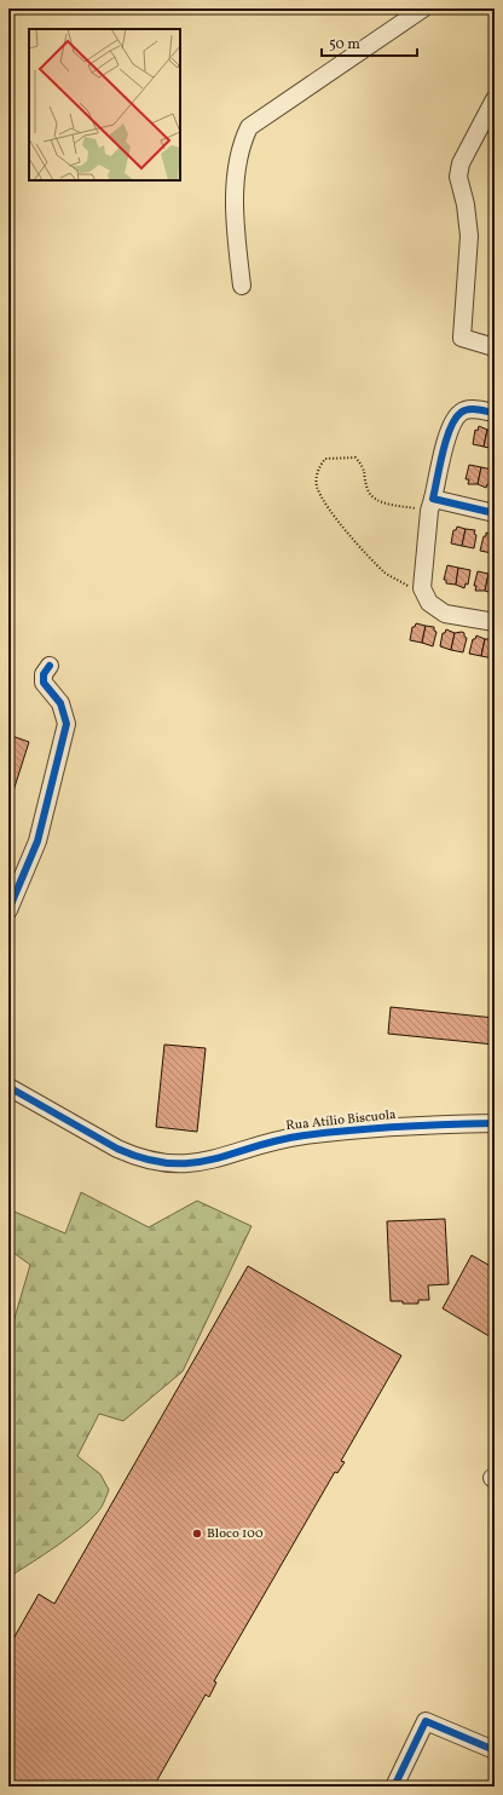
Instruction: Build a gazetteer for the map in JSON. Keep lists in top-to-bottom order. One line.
{"streets":{"street":["Rua Atílio Biscuola"]},"places":["Bloco 100"],"scale_bar":"50 m"}
